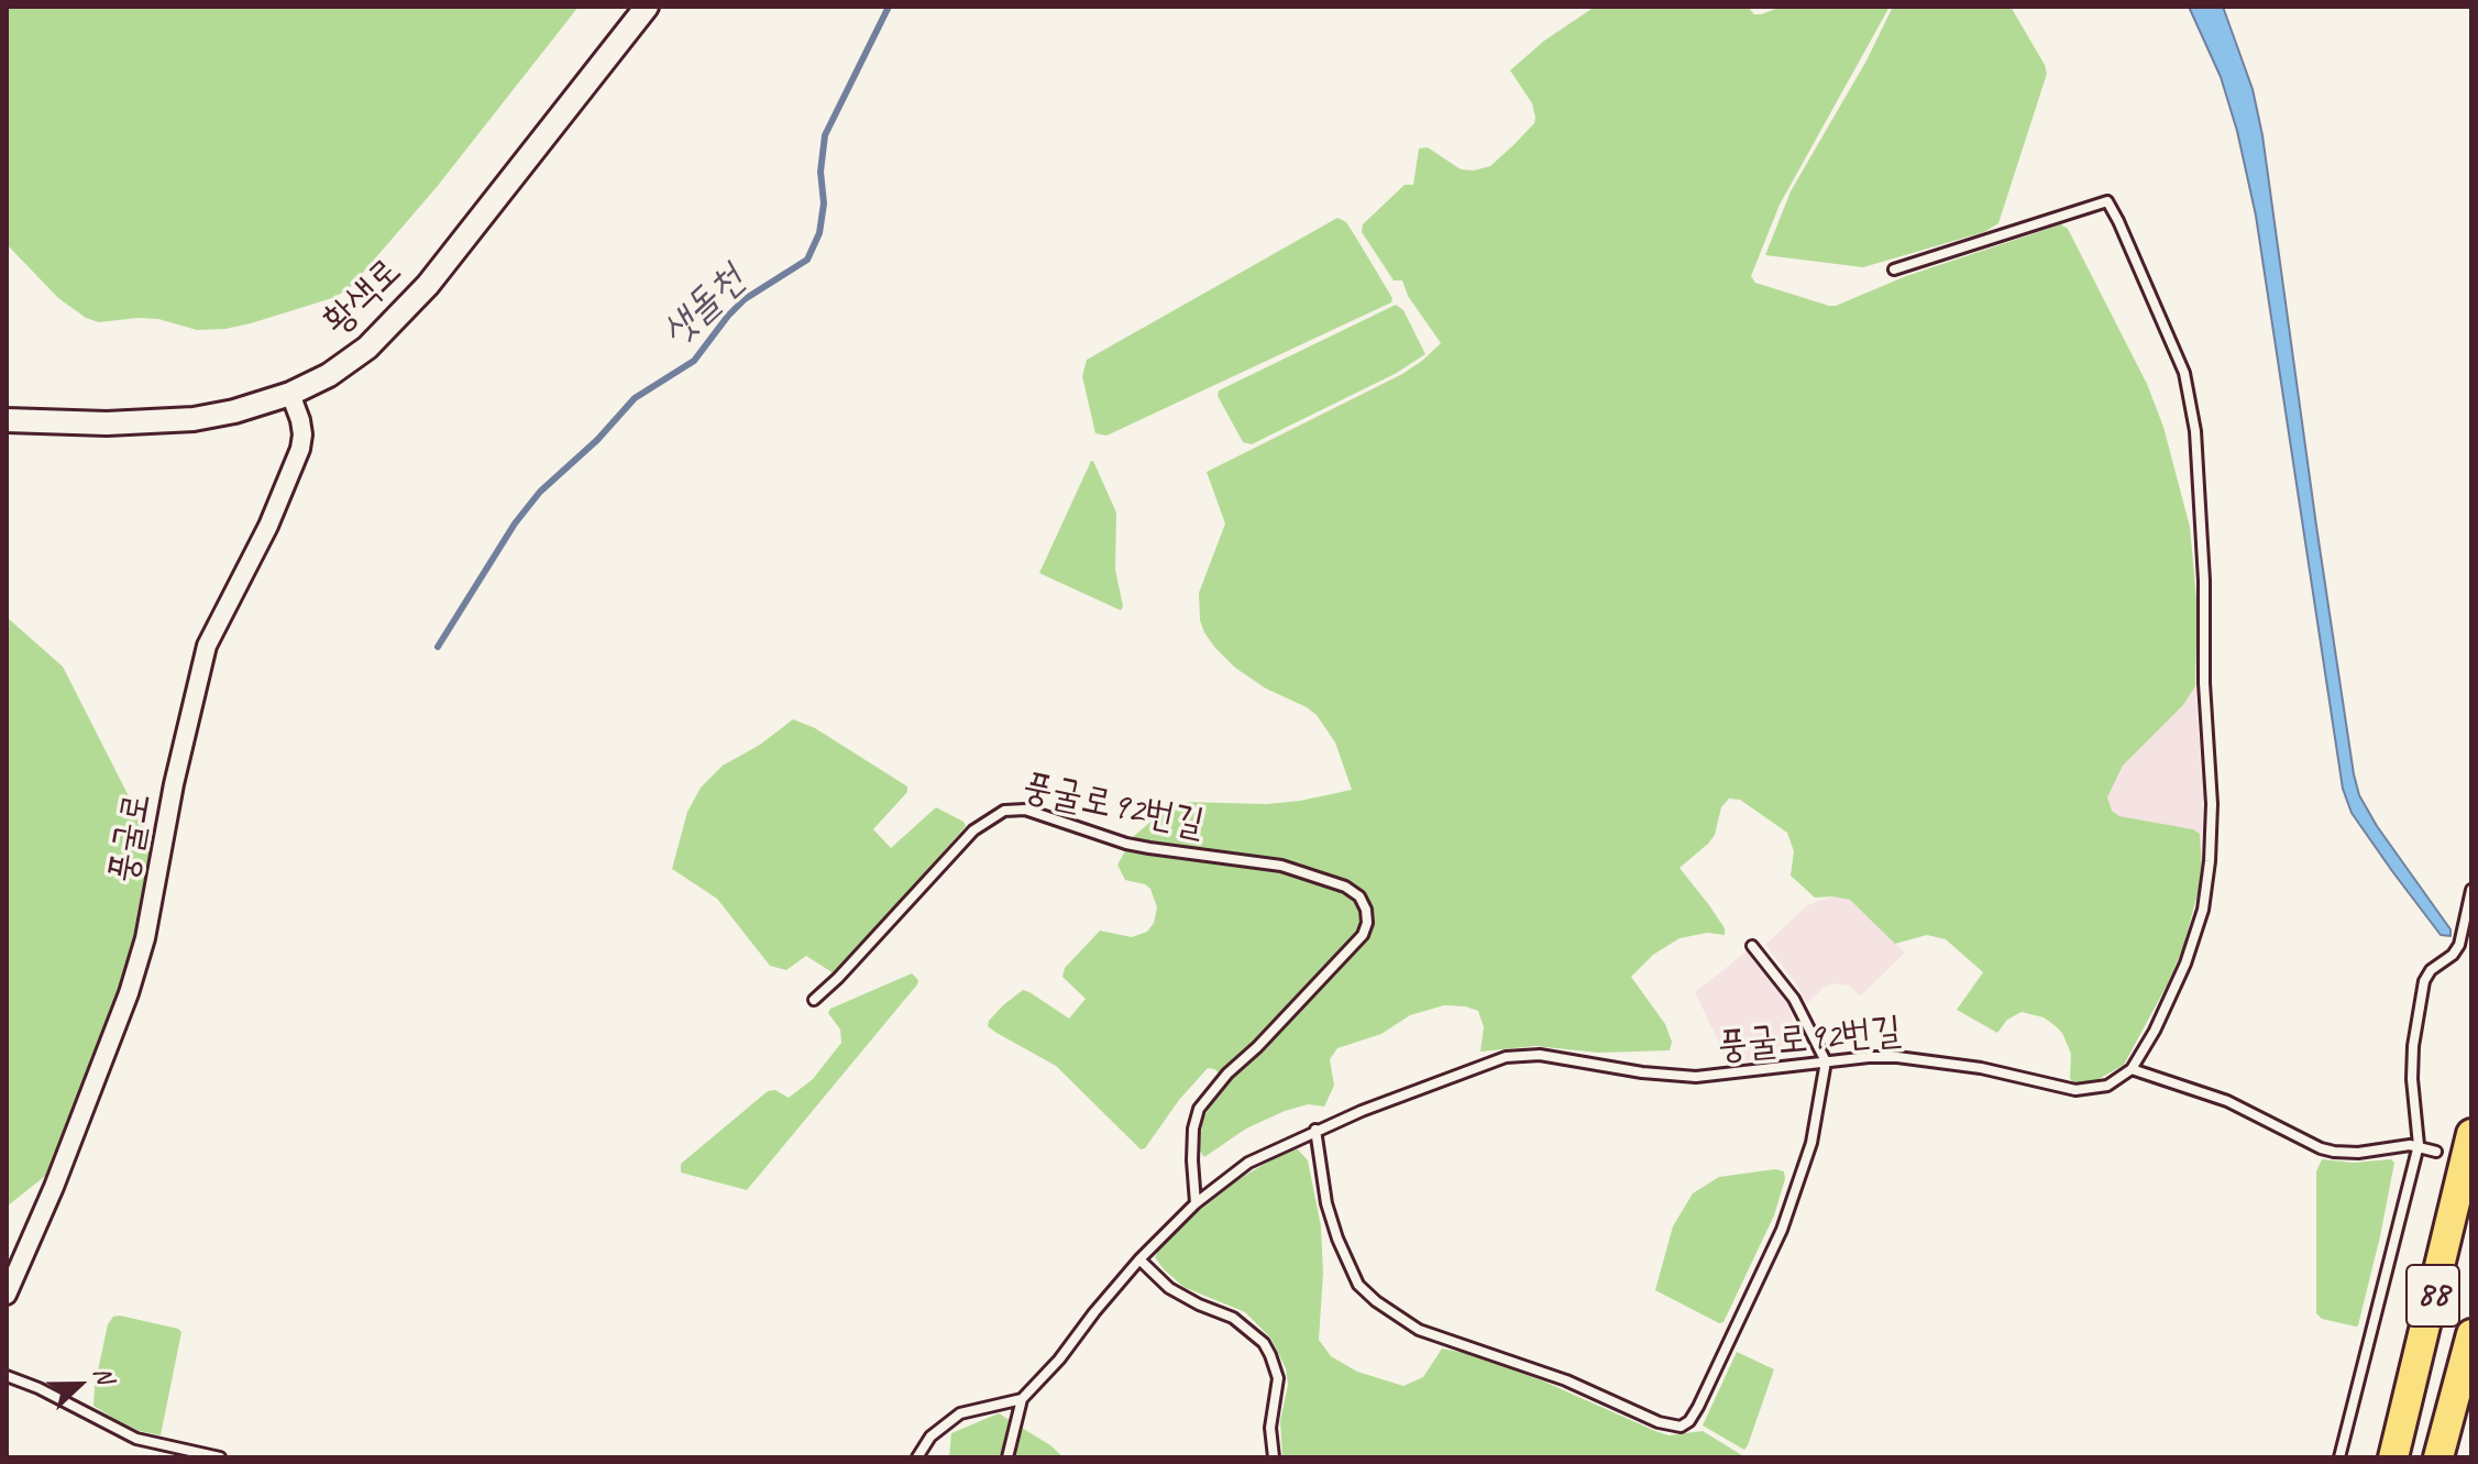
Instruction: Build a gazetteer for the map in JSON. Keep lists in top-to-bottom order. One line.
{"streets":{"highway":["88"],"street":["황색로","풍굴로"],"lane":["풍굴로92번길"]},"crossings":[["황색로","풍굴로"]],"water":["샛돌천"],"north":"right"}
